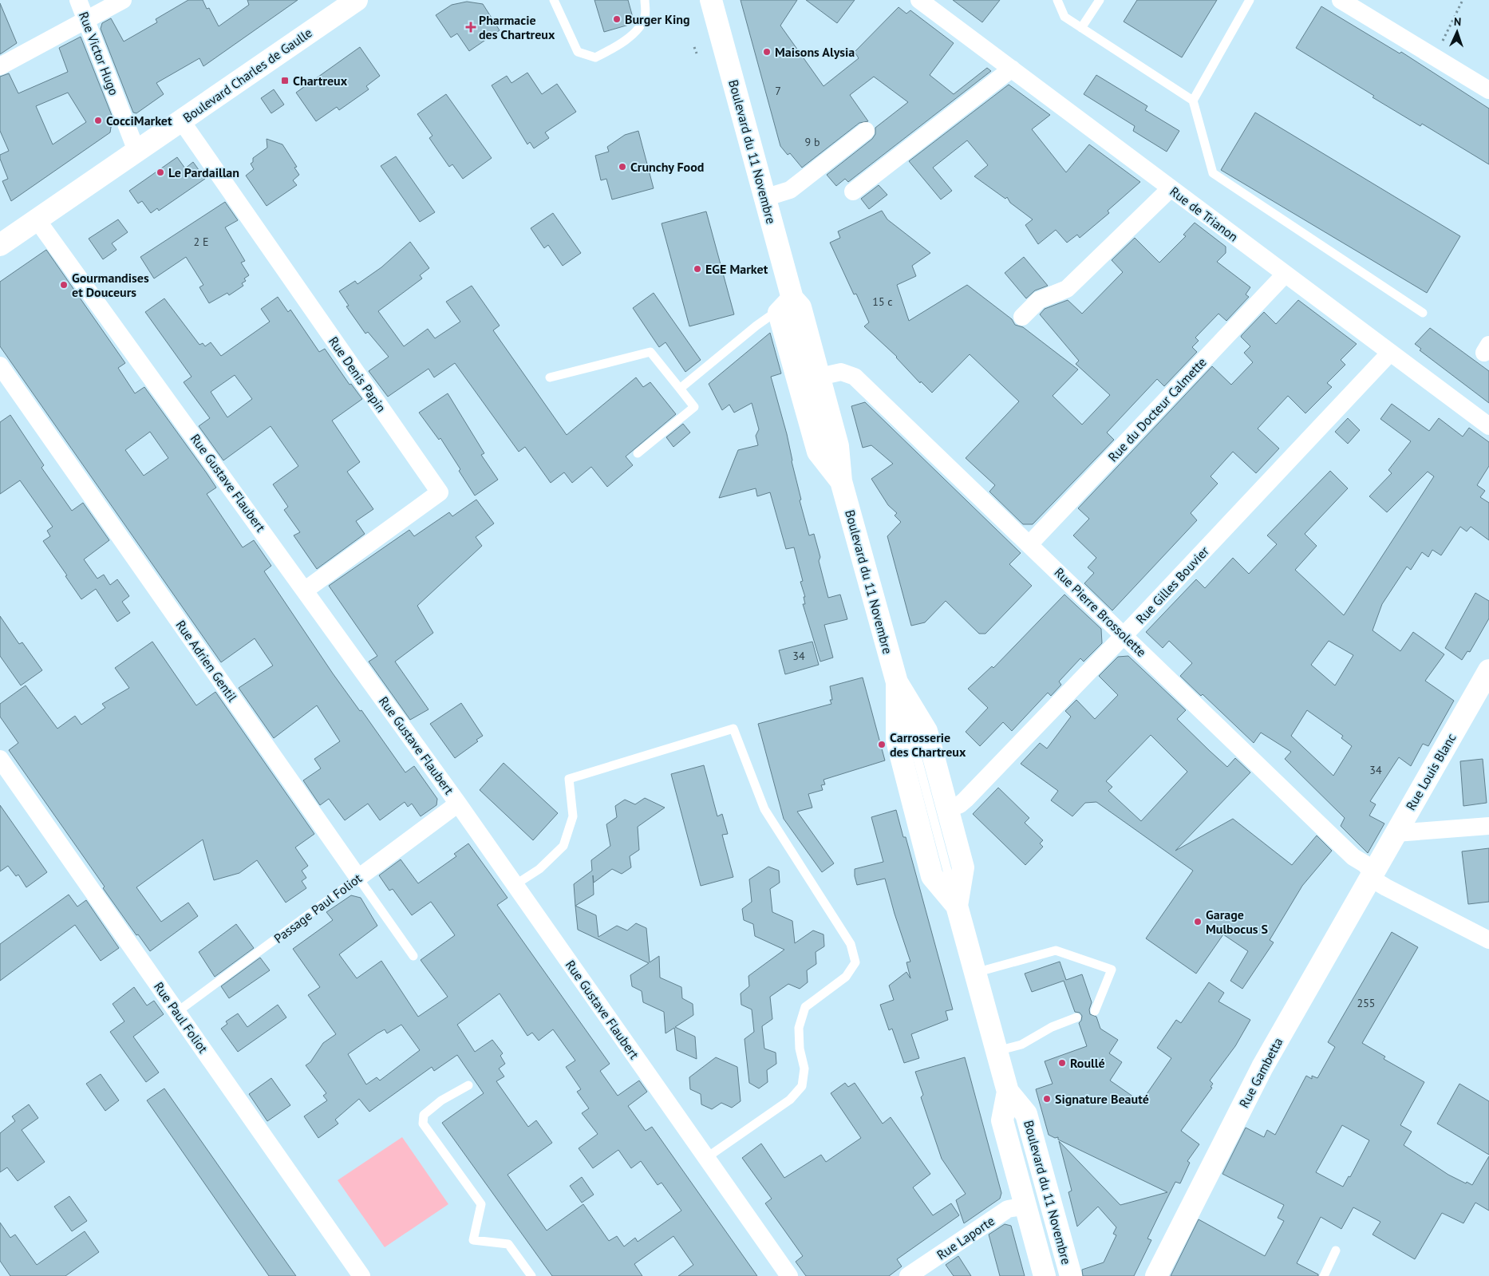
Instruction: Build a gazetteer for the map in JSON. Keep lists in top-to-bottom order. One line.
{"streets":{"main road":["Boulevard Charles de Gaulle","Boulevard du 11 Novembre","Rue Louis Blanc","Rue Gambetta"],"street":["Rue Victor Hugo","Rue de Trianon","Rue Denis Papin","Rue du Docteur Calmette","Rue Gustave Flaubert","Rue Gilles Bouvier","Rue Pierre Brossolette","Rue Adrien Gentil","Passage Paul Foliot","Rue Paul Foliot","Rue Laporte"]},"crossings":[["Rue Victor Hugo","Boulevard Charles de Gaulle"],["Boulevard Charles de Gaulle","Rue Denis Papin"],["Boulevard Charles de Gaulle","Rue Gustave Flaubert"],["Boulevard du 11 Novembre","Rue Gilles Bouvier"],["Boulevard du 11 Novembre","Rue Pierre Brossolette"],["Boulevard du 11 Novembre","Rue Laporte"],["Rue de Trianon","Rue du Docteur Calmette"],["Rue de Trianon","Rue Gilles Bouvier"],["Rue Denis Papin","Rue Gustave Flaubert"],["Rue du Docteur Calmette","Rue Pierre Brossolette"],["Rue Gustave Flaubert","Passage Paul Foliot"],["Rue Gilles Bouvier","Rue Pierre Brossolette"],["Rue Pierre Brossolette","Rue Louis Blanc"],["Rue Pierre Brossolette","Rue Gambetta"],["Rue Adrien Gentil","Passage Paul Foliot"],["Rue Louis Blanc","Rue Gambetta"],["Passage Paul Foliot","Rue Paul Foliot"]],"places":{"other":["Burger King","Maisons Alysia","CocciMarket","Crunchy Food","Le Pardaillan","EGE Market","Gourmandises et Douceurs","Carrosserie des Chartreux","Garage Mulbocus S","Roullé","Signature Beauté"],"health":["Pharmacie des Chartreux"],"transit":["Chartreux"]},"house_numbers":["7","9 b","2 E","15 c","34","34","255"],"north":"top"}
